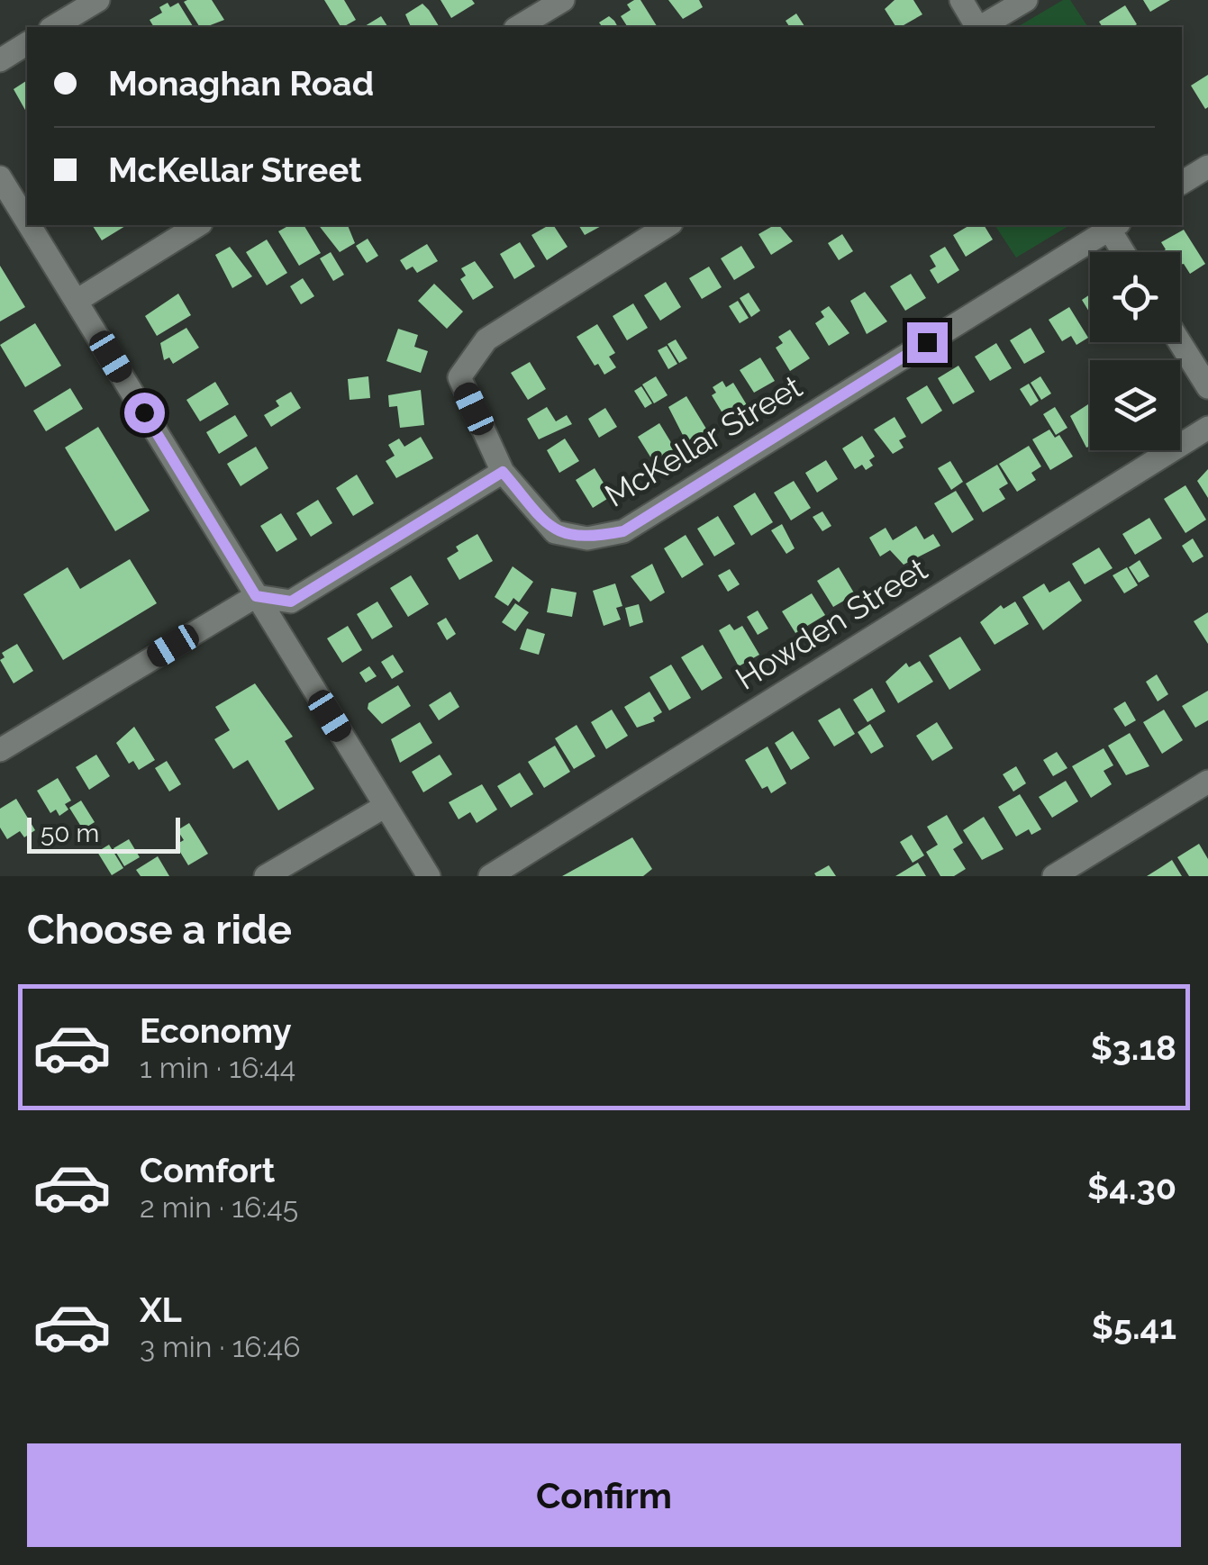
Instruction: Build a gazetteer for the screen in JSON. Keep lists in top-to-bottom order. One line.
{"streets":{"street":["McKellar Street","Howden Street"]},"scale_bar":"50 m","page":{"banner":["Monaghan Road","McKellar Street"],"scale":"50 m","heading":"Choose a ride","list":[{"name":"Economy","note":"1 min · 16:44","value":"$3.18"},{"name":"Comfort","note":"2 min · 16:45","value":"$4.30"},{"name":"XL","note":"3 min · 16:46","value":"$5.41"}],"buttons":"Confirm"}}
